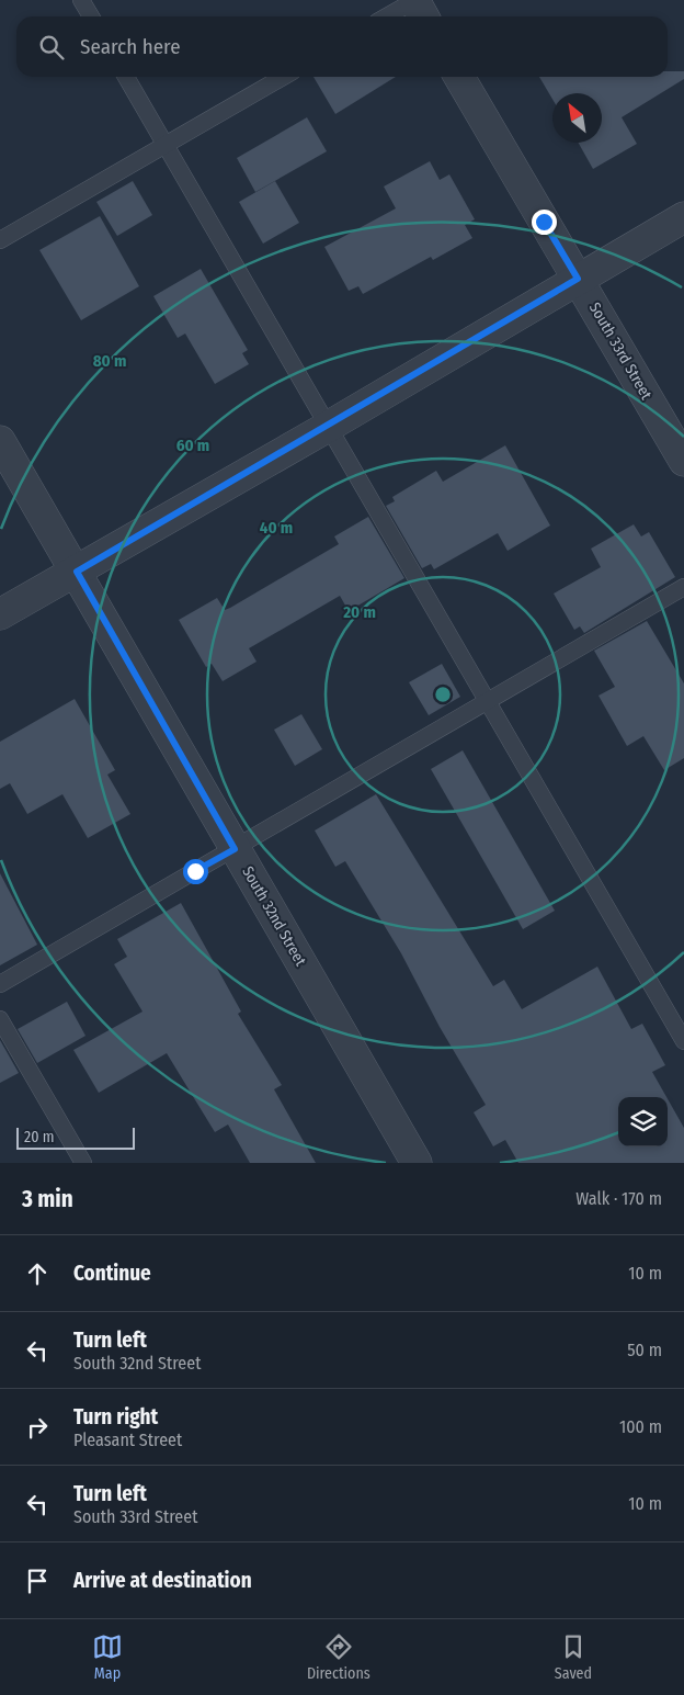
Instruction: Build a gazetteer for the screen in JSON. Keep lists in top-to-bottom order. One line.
{"streets":{"street":["South 33rd Street","South 32nd Street"]},"scale_bar":"20 m","north":"top left","page":{"search":"Search here","scale":"20 m","heading":["3 min","Walk · 170 m"],"list":[["Continue","10 m"],["Turn left","South 32nd Street","50 m"],["Turn right","Pleasant Street","100 m"],["Turn left","South 33rd Street","10 m"],"Arrive at destination"],"nav":["Map","Directions","Saved"]},"rings":["80 m","60 m","40 m","20 m"]}
